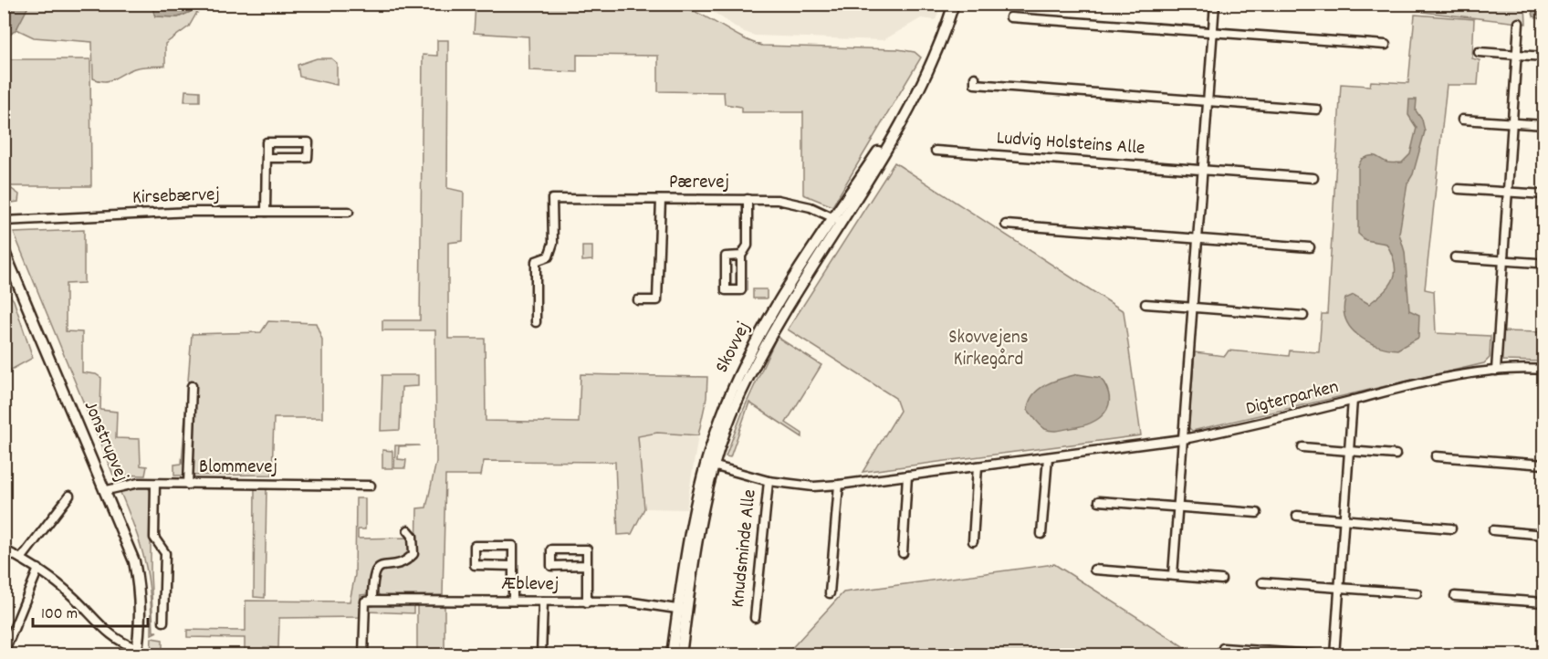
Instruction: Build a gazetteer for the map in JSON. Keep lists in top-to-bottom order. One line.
{"streets":{"street":["Ludvig Holsteins Alle","Pærevej","Kirsebærvej","Skovvej","Digterparken","Jonstrupvej","Blommevej","Knudsminde Alle","Æblevej"]},"crossings":[["Pærevej","Skovvej"],["Skovvej","Digterparken"],["Skovvej","Æblevej"],["Digterparken","Knudsminde Alle"],["Jonstrupvej","Blommevej"]],"parks":["Skovvejens Kirkegård"],"scale_bar":"100 m"}
